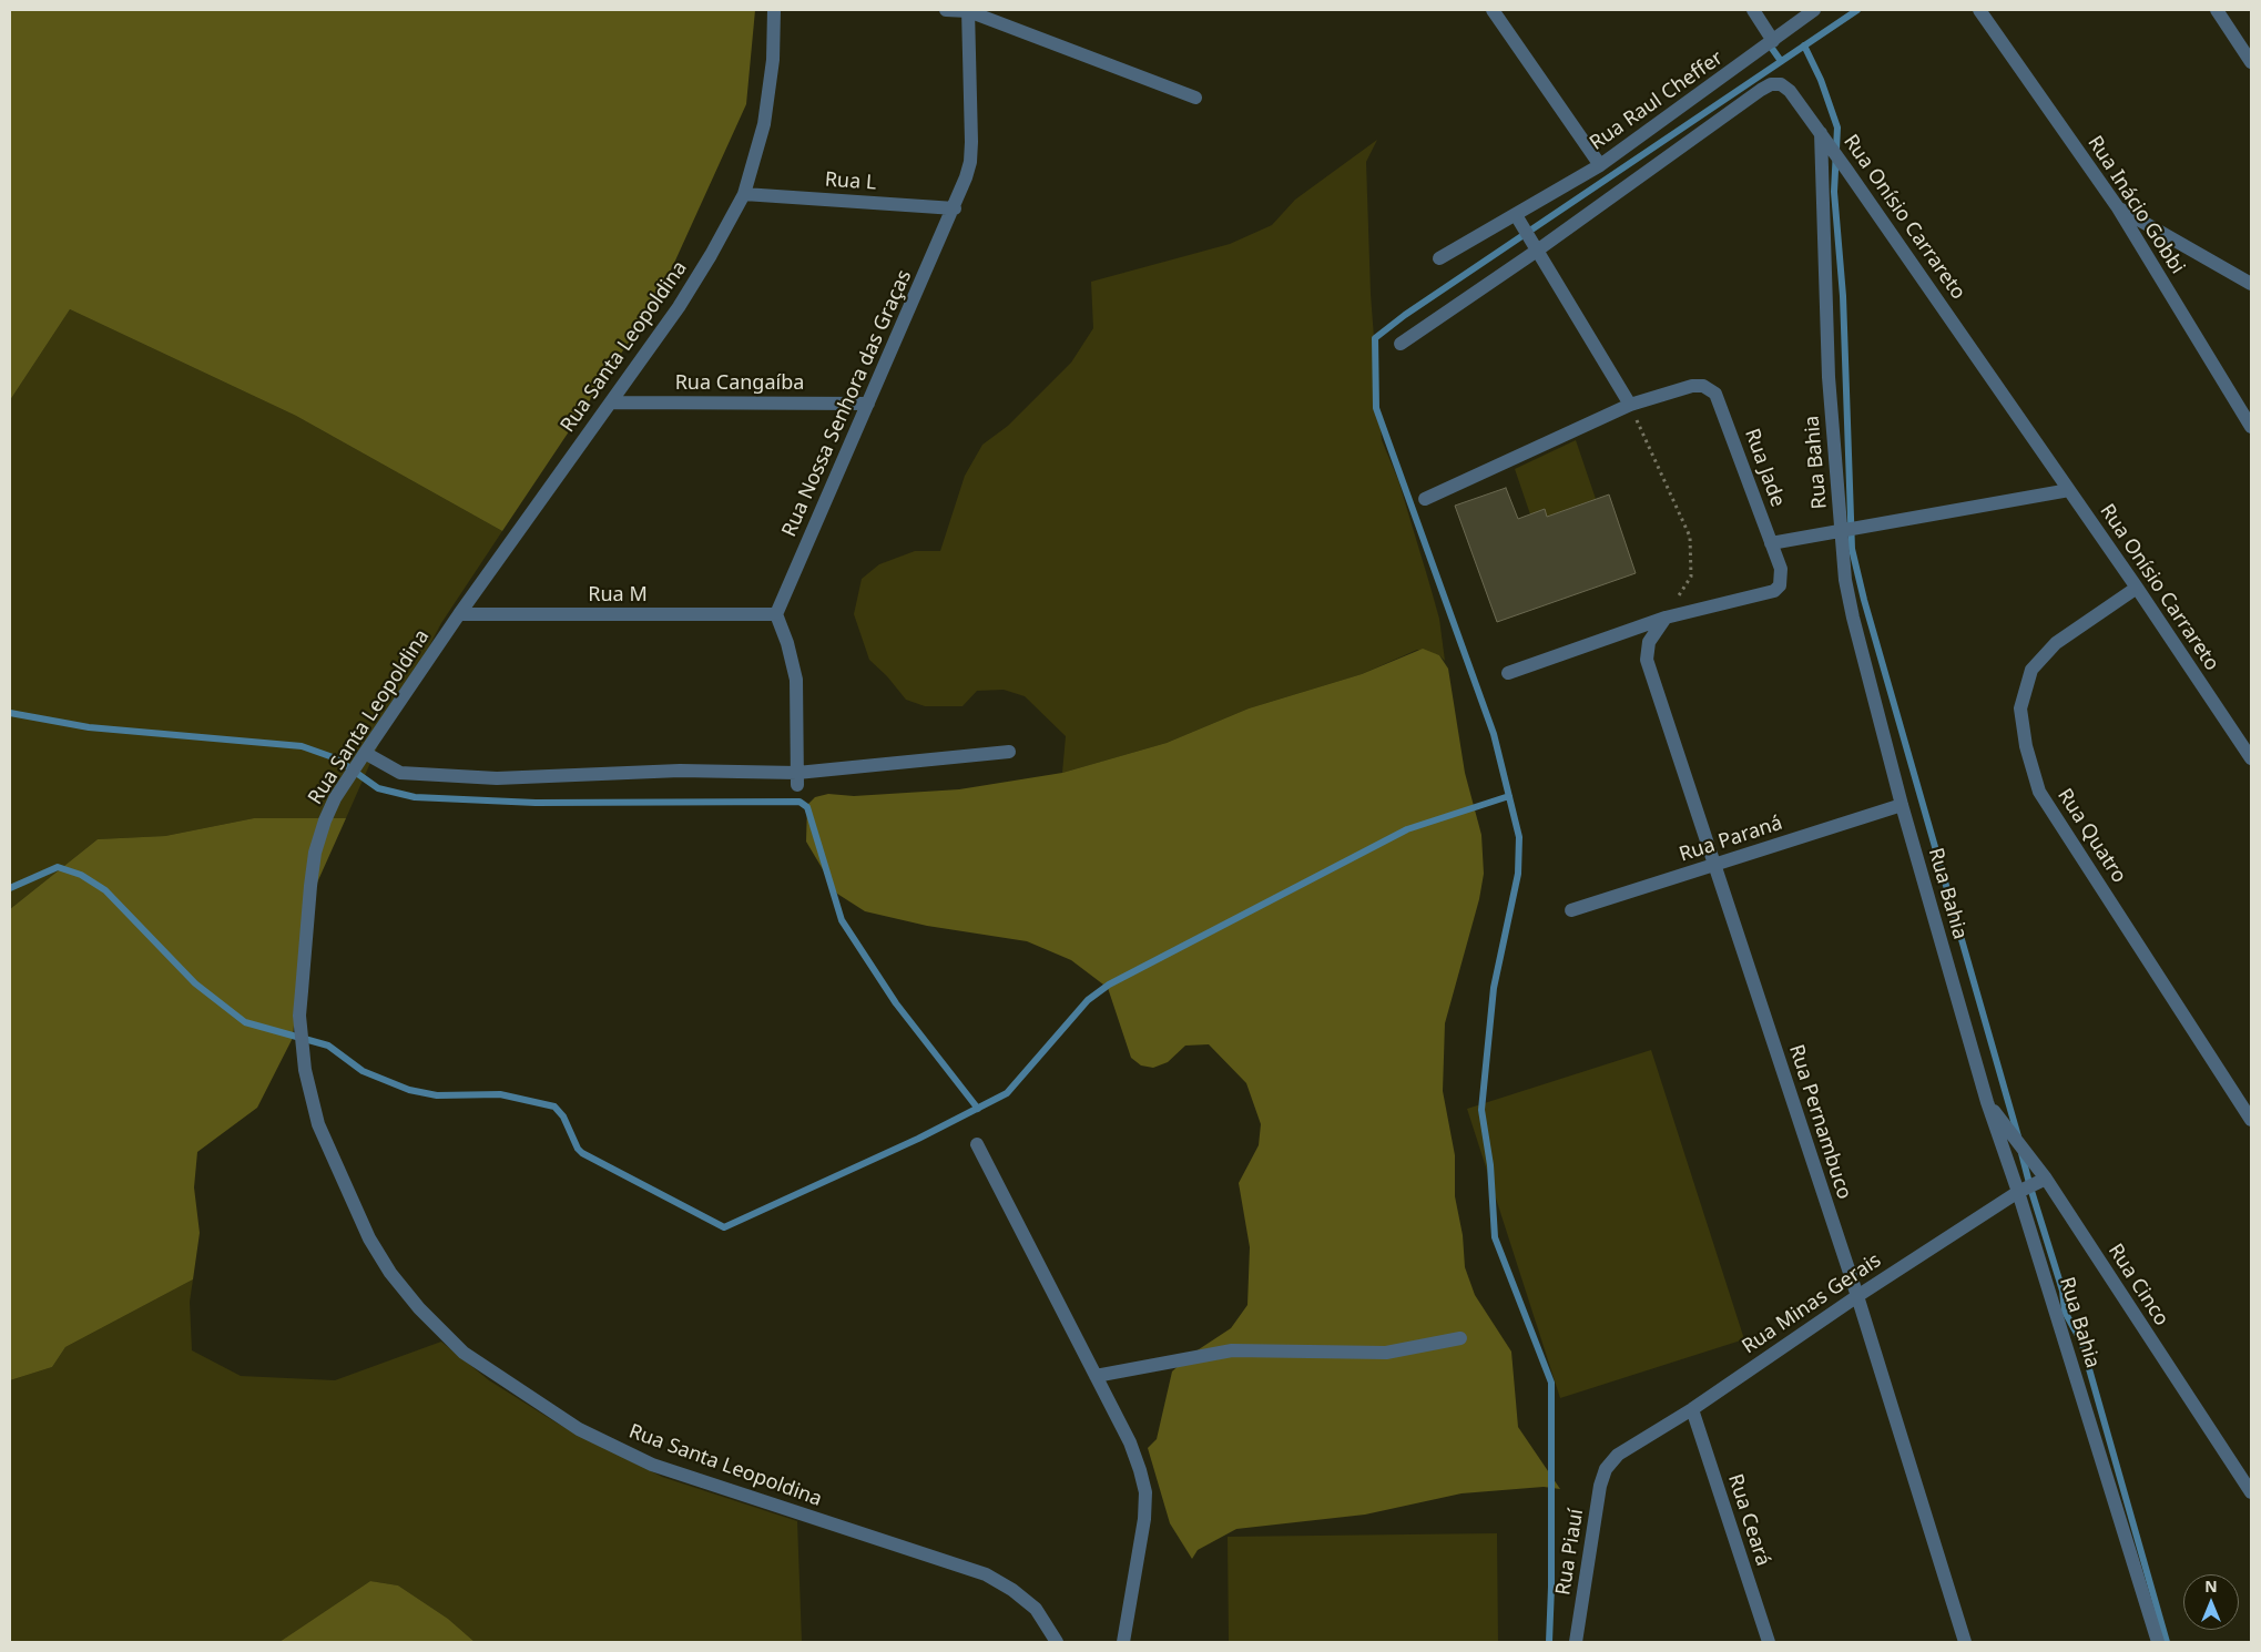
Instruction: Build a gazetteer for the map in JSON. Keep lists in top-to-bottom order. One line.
{"streets":{"street":["Rua Raul Cheffer","Rua L","Rua Inácio Gobbi","Rua Onísio Carrareto","Rua Santa Leopoldina","Rua Cangaíba","Rua Nossa Senhora das Graças","Rua Bahia","Rua Jade","Rua M","Rua Quatro","Rua Paraná","Rua Pernambuco","Rua Cinco","Rua Minas Gerais","Rua Ceará","Rua Piauí"]},"crossings":[["Rua L","Rua Santa Leopoldina"],["Rua L","Rua Nossa Senhora das Graças"],["Rua Onísio Carrareto","Rua Bahia"],["Rua Onísio Carrareto","Rua Quatro"],["Rua Santa Leopoldina","Rua Cangaíba"],["Rua Santa Leopoldina","Rua M"],["Rua Cangaíba","Rua Nossa Senhora das Graças"],["Rua Nossa Senhora das Graças","Rua M"],["Rua Bahia","Rua Paraná"],["Rua Bahia","Rua Cinco"],["Rua Bahia","Rua Minas Gerais"],["Rua Jade","Rua Pernambuco"],["Rua Paraná","Rua Pernambuco"],["Rua Pernambuco","Rua Minas Gerais"],["Rua Cinco","Rua Minas Gerais"],["Rua Minas Gerais","Rua Ceará"],["Rua Minas Gerais","Rua Piauí"]],"north":"top"}
